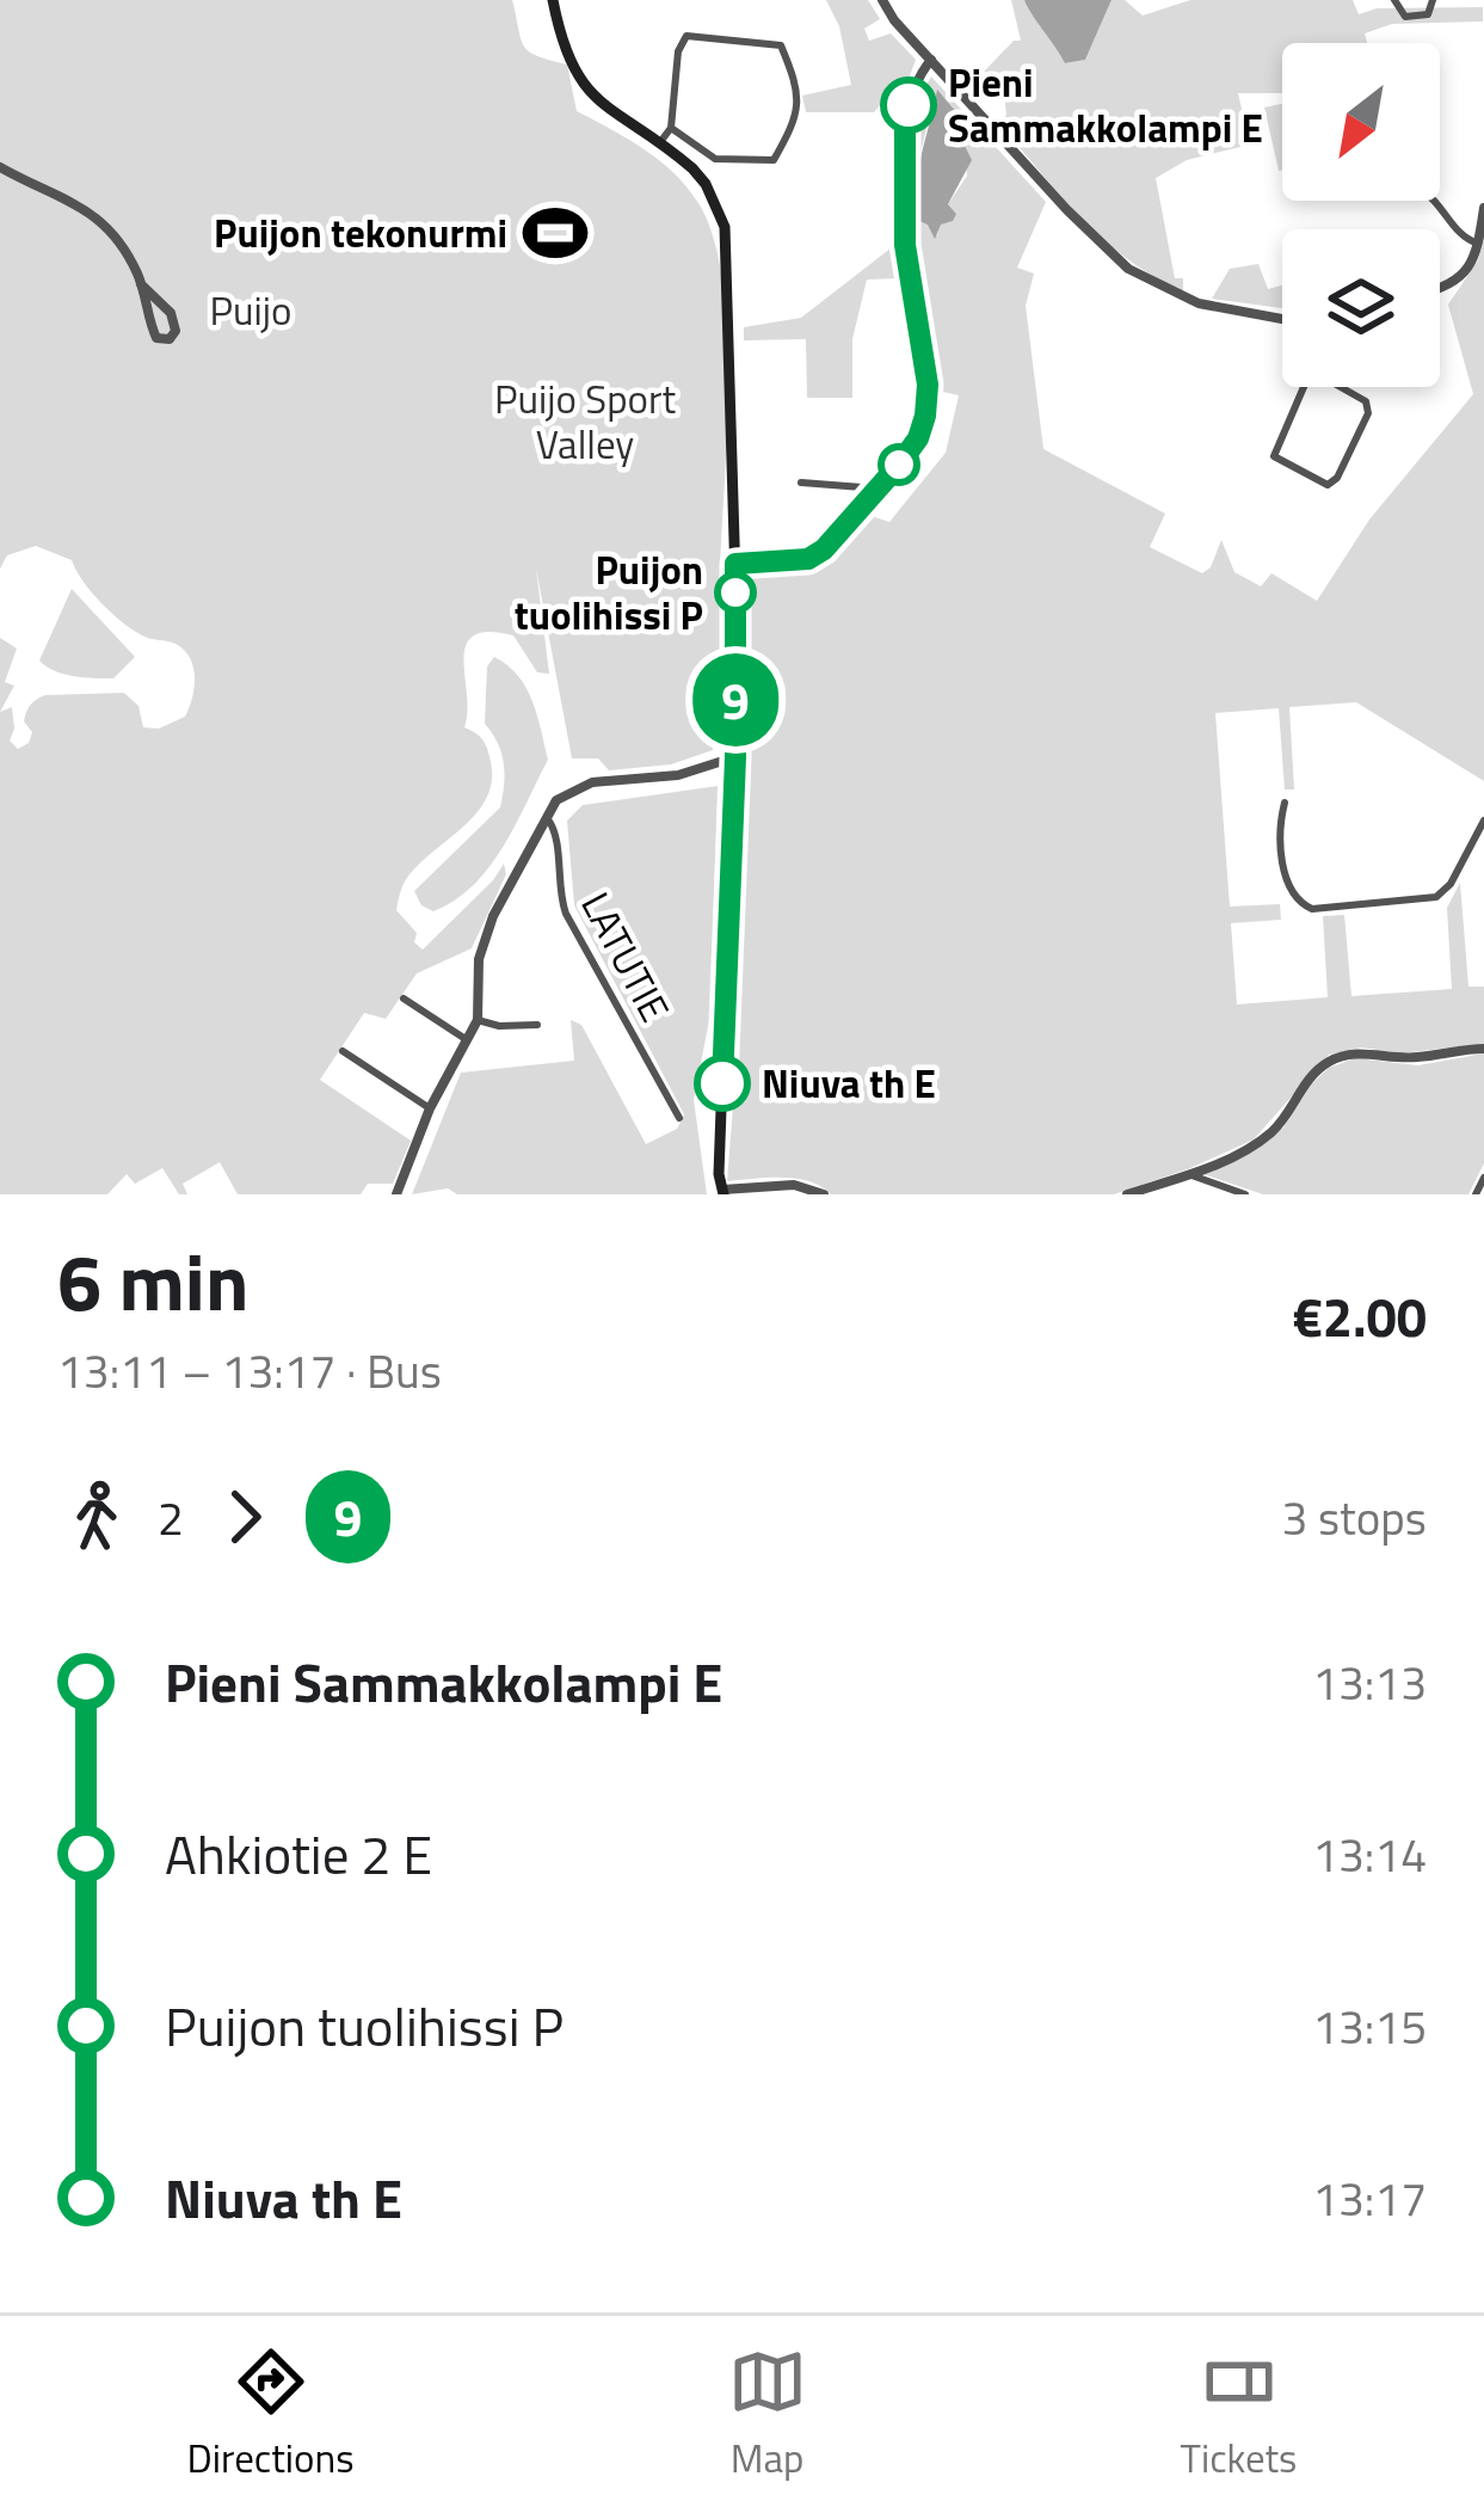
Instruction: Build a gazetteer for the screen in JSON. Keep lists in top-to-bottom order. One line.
{"streets":{"street":["LATUTIE"]},"parks":["Puijo","Puijo Sport Valley"],"places":{"other":["Pieni Sammakkolampi E","Puijon tuolihissi P","Niuva th E"],"sports":["Puijon tekonurmi"]},"lines":["bus line 9"],"north":"bottom left","page":{"on_map":"9","heading":["6 min","13:11 – 13:17 · Bus","€2.00"],"legs":["2","9","3 stops"],"list":[{"name":"Pieni Sammakkolampi E","value":"13:13"},{"name":"Ahkiotie 2 E","value":"13:14"},{"name":"Puijon tuolihissi P","value":"13:15"},{"name":"Niuva th E","value":"13:17"}],"tabs":["Directions","Map","Tickets"]}}
